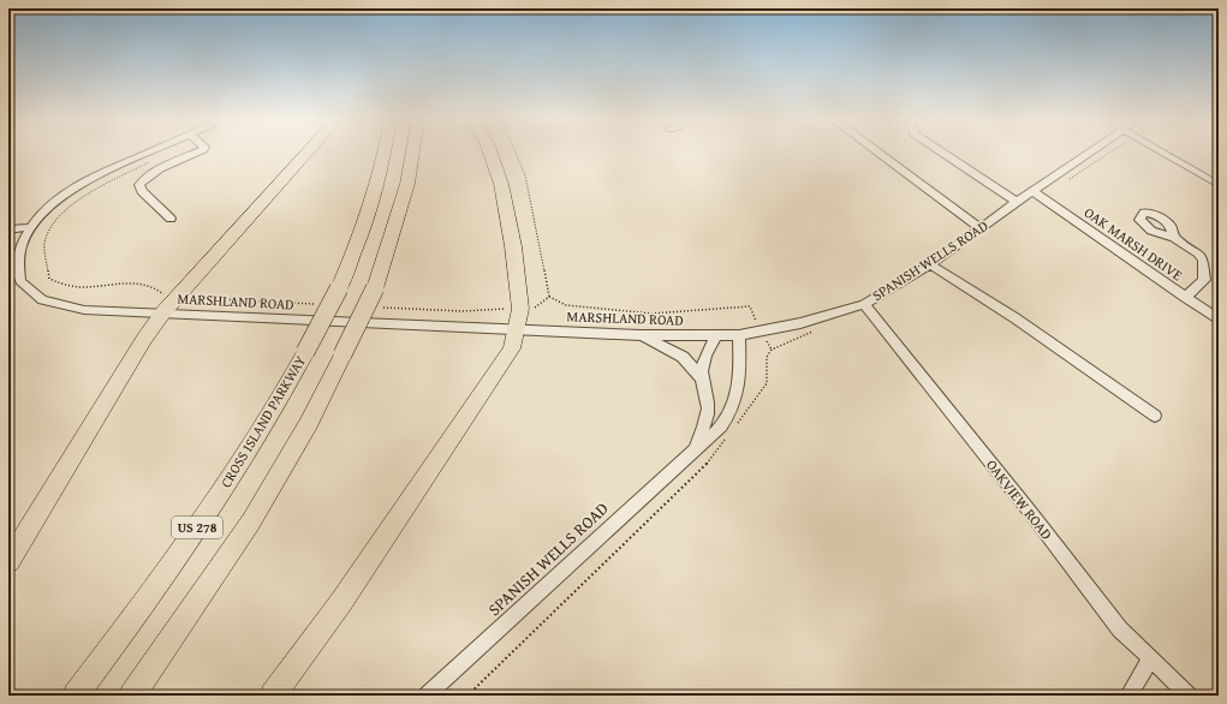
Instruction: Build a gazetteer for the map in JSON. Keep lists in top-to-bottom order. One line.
{"streets":{"highway":["CROSS ISLAND PARKWAY","US 278"],"street":["OAK MARSH DRIVE","SPANISH WELLS ROAD","MARSHLAND ROAD","OAKVIEW ROAD"]},"crossings":[["OAK MARSH DRIVE","SPANISH WELLS ROAD"],["SPANISH WELLS ROAD","MARSHLAND ROAD"],["SPANISH WELLS ROAD","OAKVIEW ROAD"]]}
